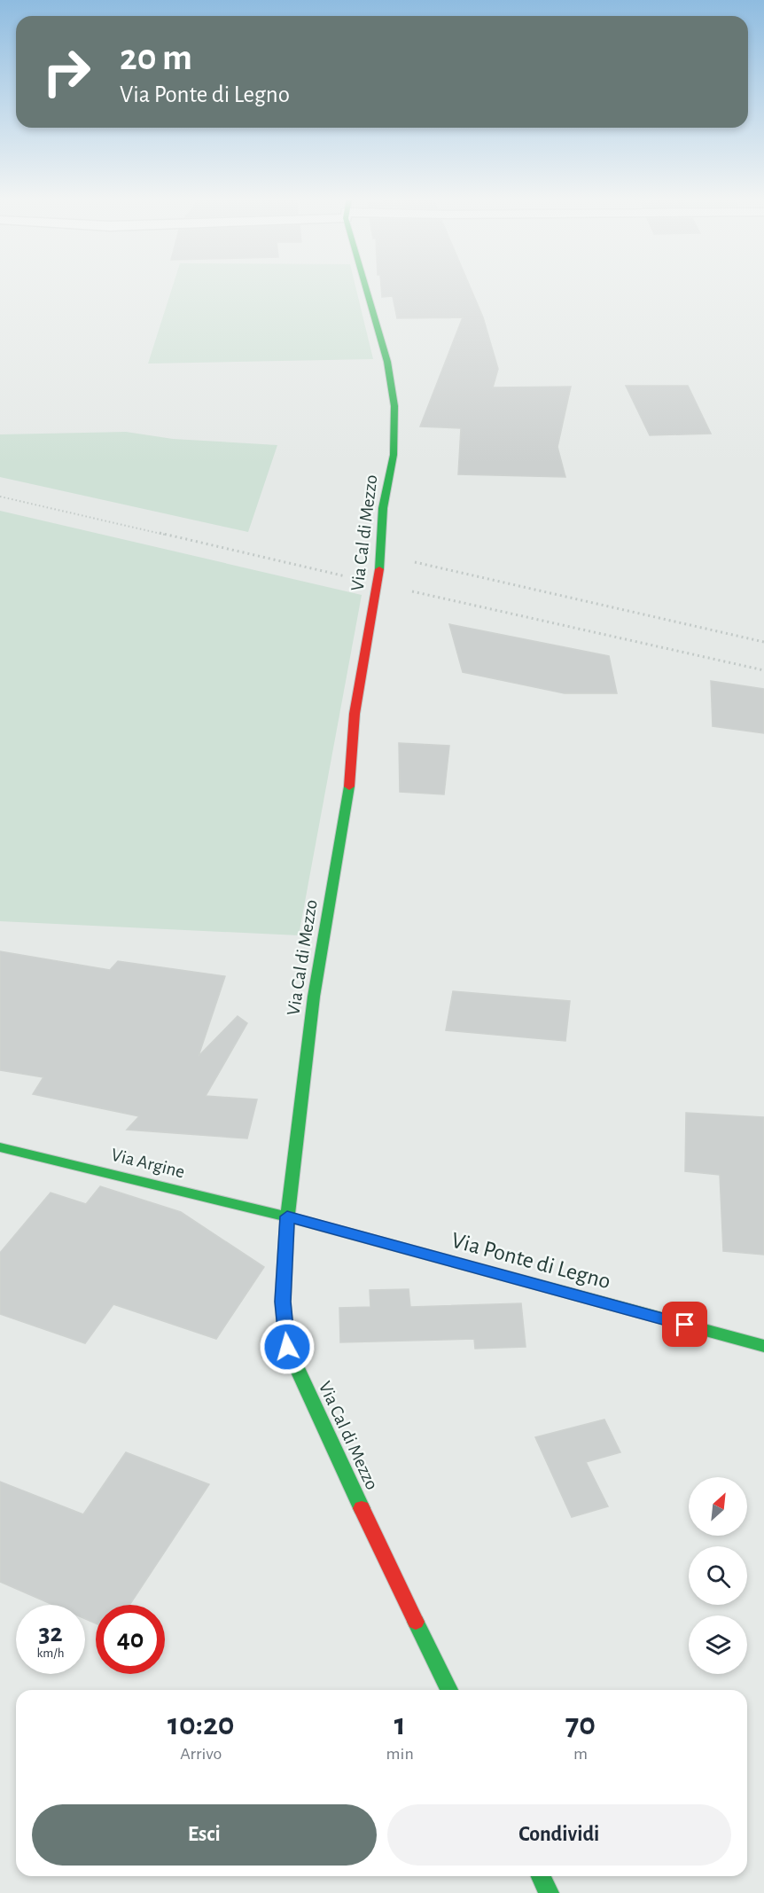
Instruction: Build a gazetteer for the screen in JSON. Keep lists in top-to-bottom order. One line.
{"streets":{"street":["Via Cal di Mezzo","Via Argine","Via Ponte di Legno"]},"crossings":[["Via Cal di Mezzo","Via Argine"],["Via Cal di Mezzo","Via Ponte di Legno"],["Via Argine","Via Ponte di Legno"]],"north":"top right","page":{"turn":["20 m","Via Ponte di Legno"],"speed":"32 km/h","limit":"40","eta":["10:20","Arrivo","1","min","70","m"],"buttons":["Esci","Condividi"]}}
